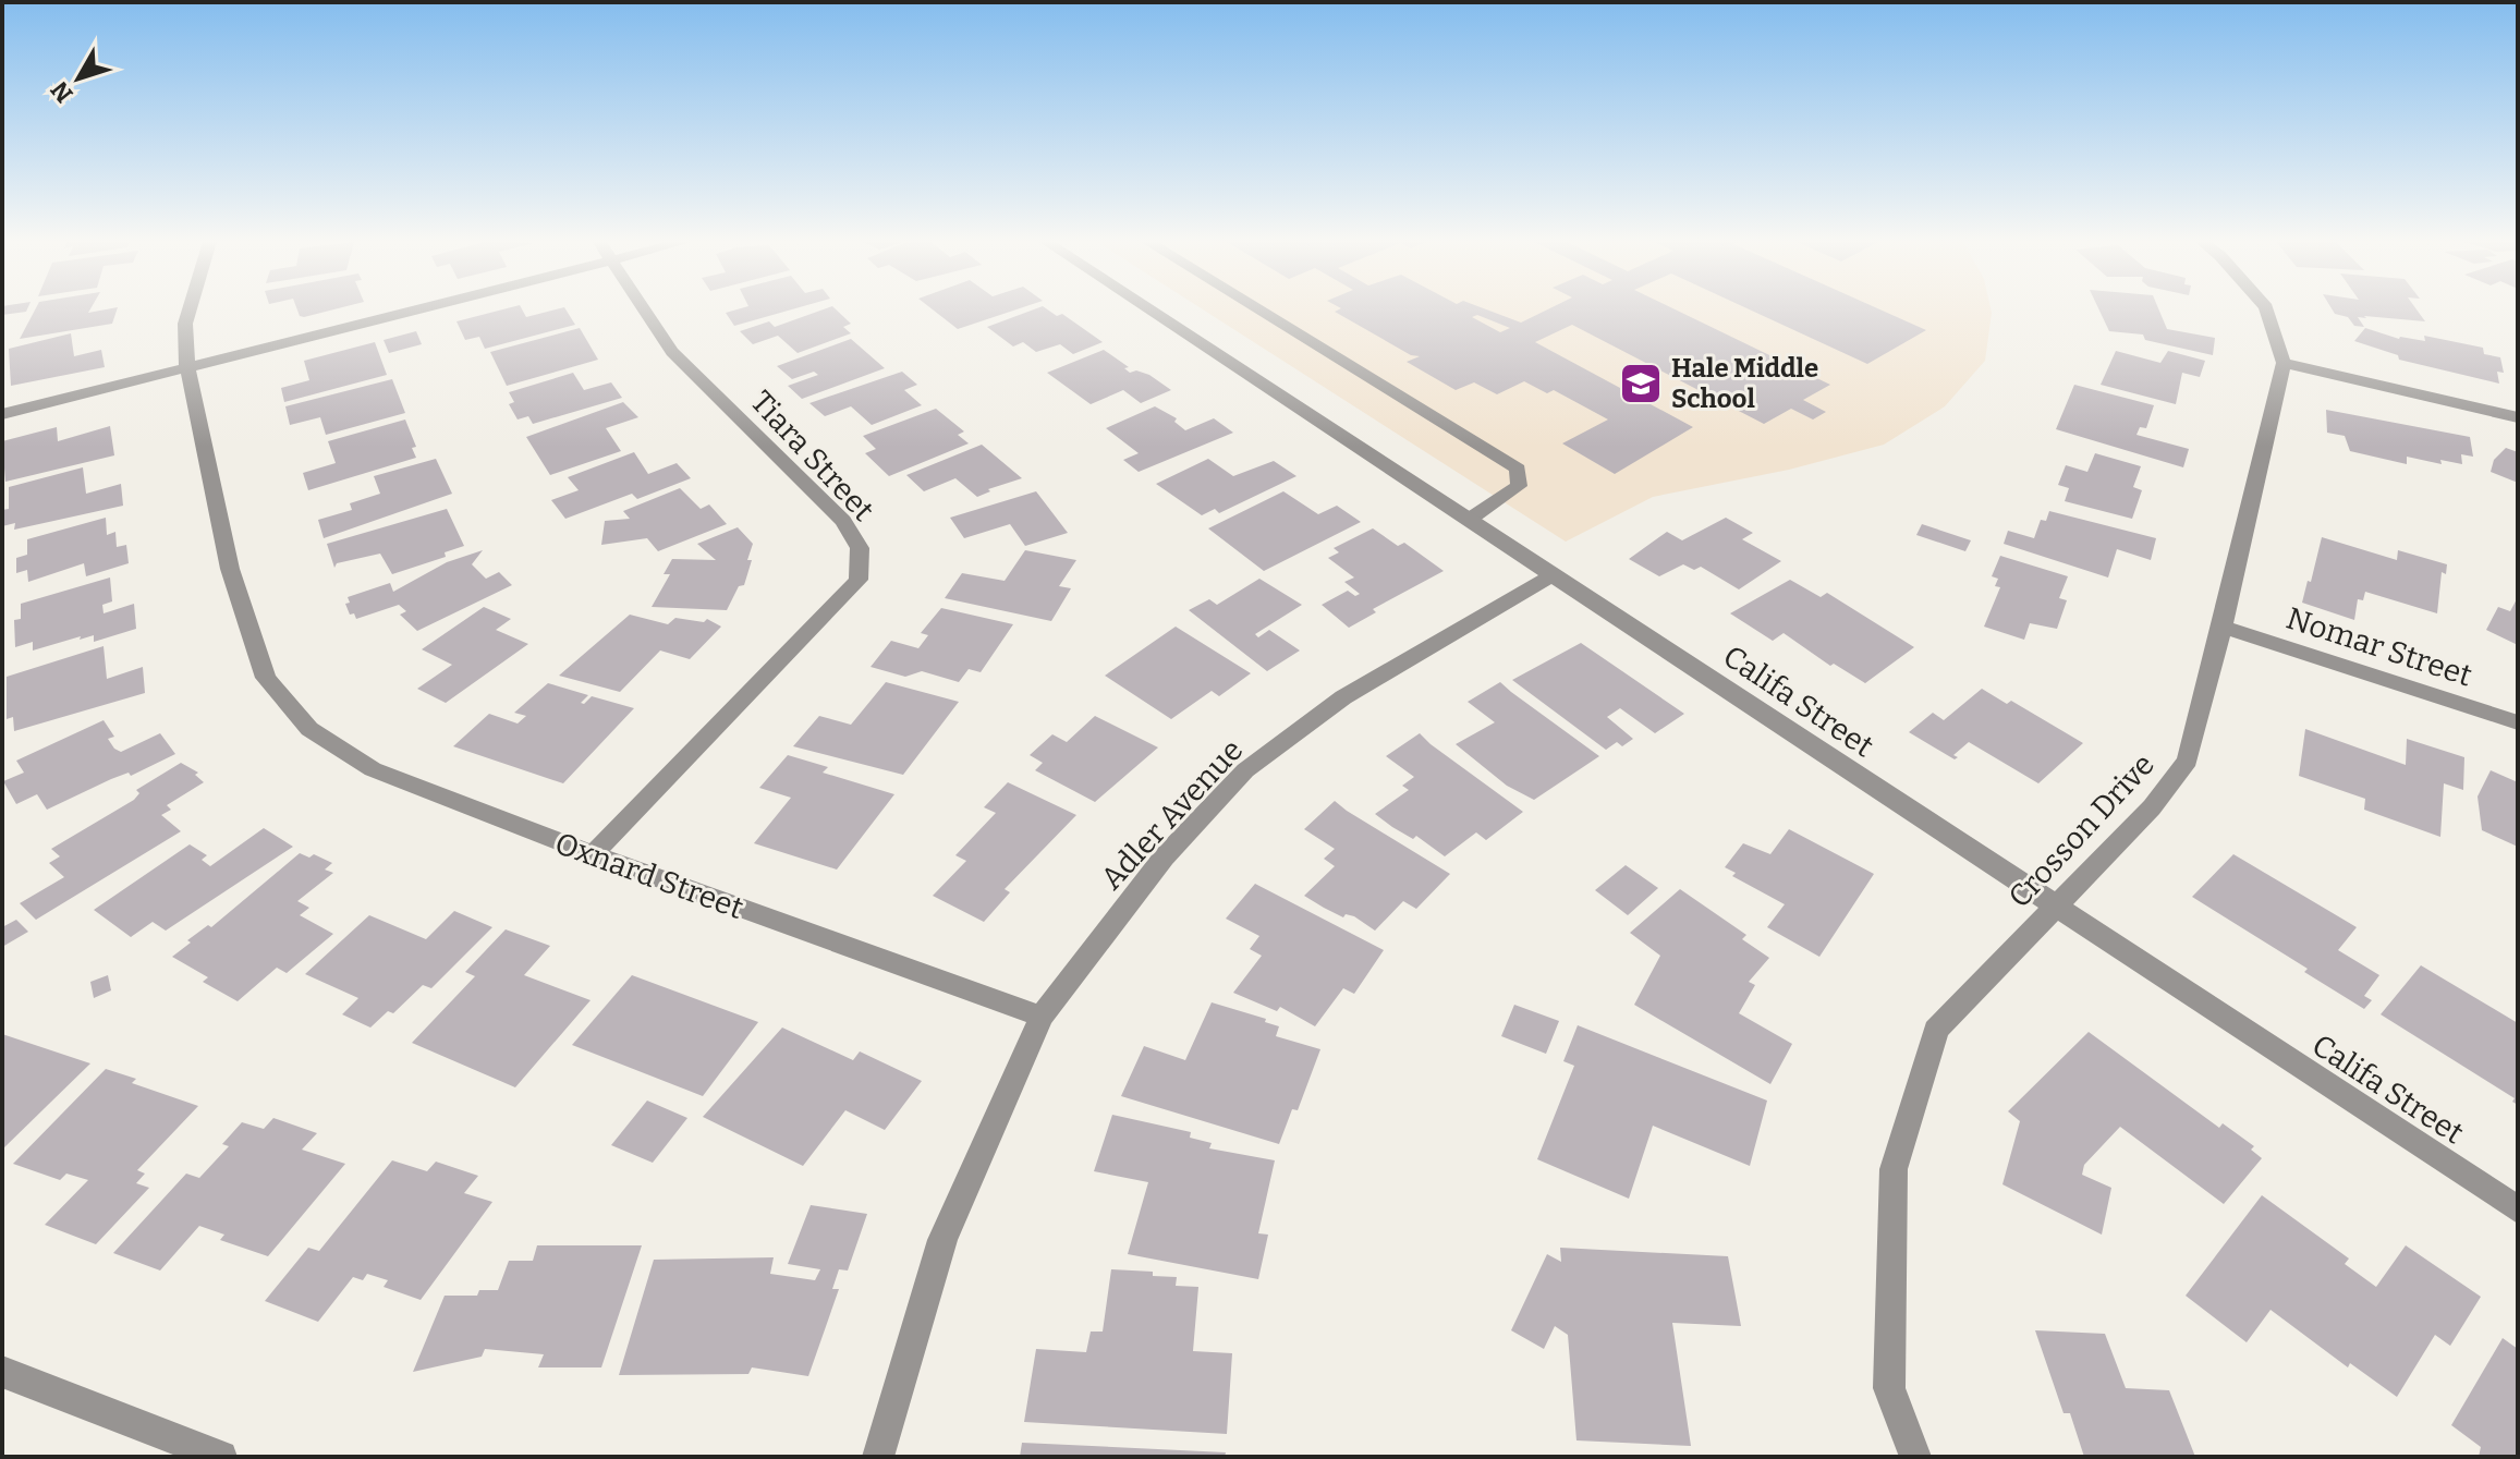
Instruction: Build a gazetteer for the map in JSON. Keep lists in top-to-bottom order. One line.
{"streets":{"street":["Tiara Street","Nomar Street","Califa Street","Adler Avenue","Crosson Drive","Oxnard Street"]},"crossings":[["Tiara Street","Oxnard Street"],["Nomar Street","Crosson Drive"],["Califa Street","Adler Avenue"],["Califa Street","Crosson Drive"],["Adler Avenue","Oxnard Street"]],"places":{"school or university":["Hale Middle School"]},"north":"bottom left"}
